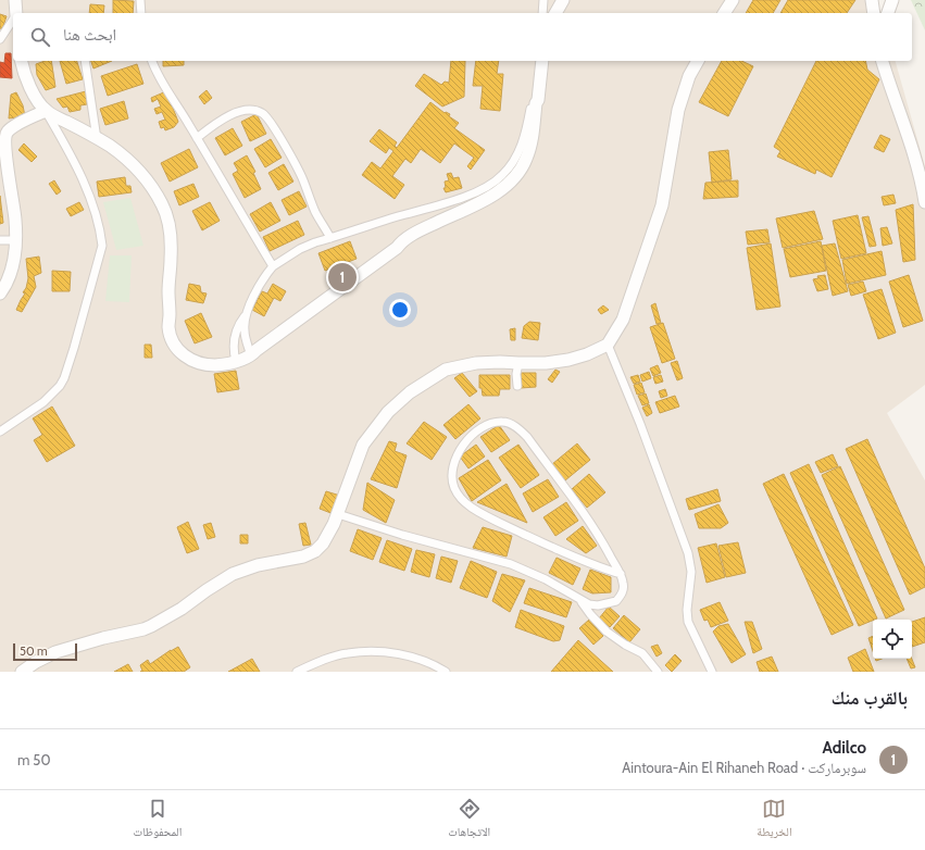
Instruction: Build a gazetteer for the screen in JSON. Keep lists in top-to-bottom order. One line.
{"scale_bar":"50 m","page":{"search":"ابحث هنا","pins":"1","scale":"50 m","heading":"بالقرب منك","list":[{"mark":"1","name":"Adilco","note":"سوبرماركت · Aintoura-Ain El Rihaneh Road","value":"50 m"}],"nav":["الخريطة","الاتجاهات","المحفوظات"]}}
